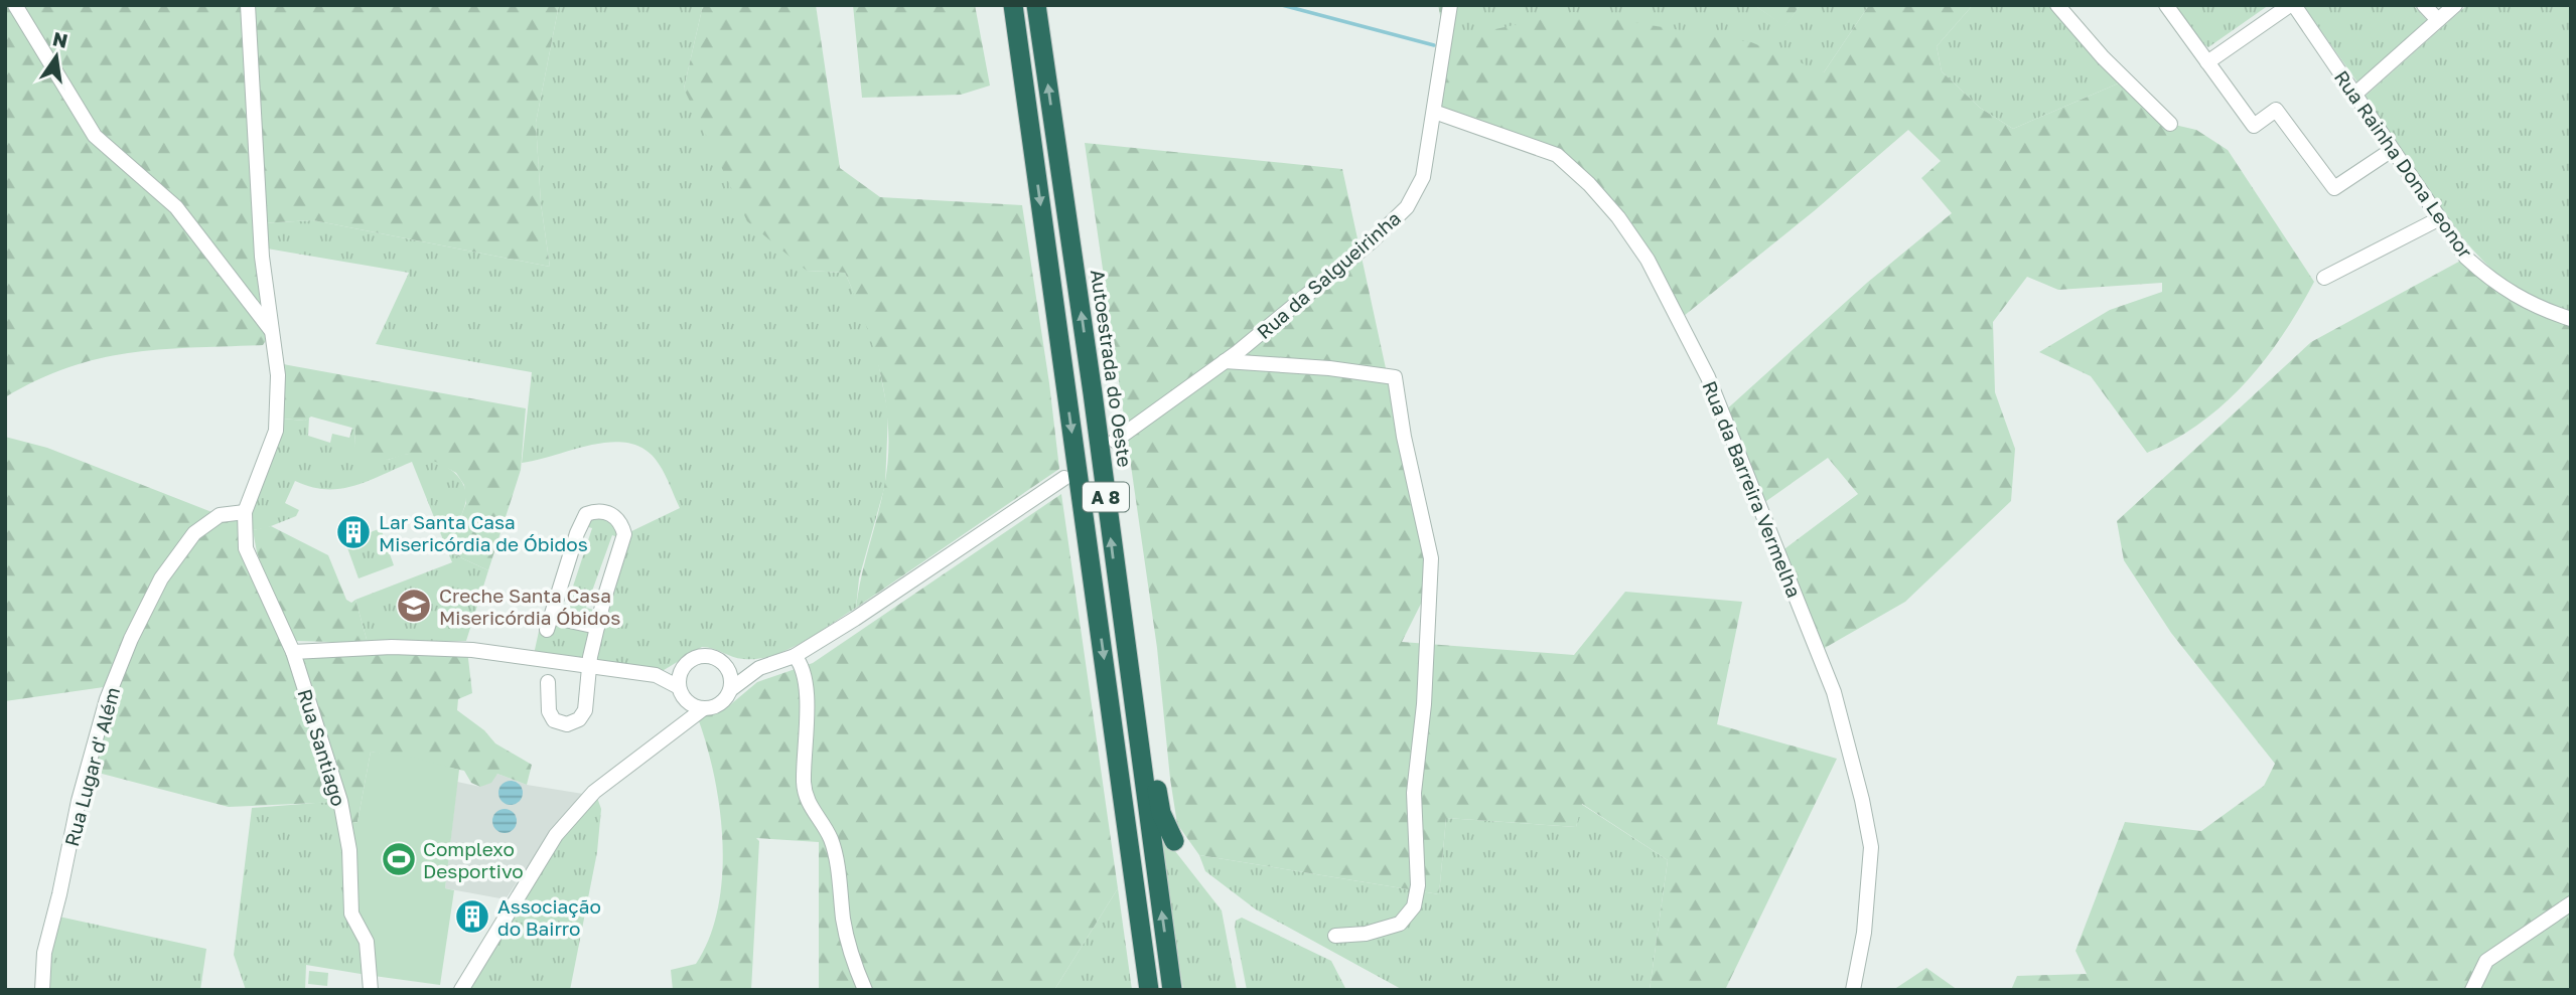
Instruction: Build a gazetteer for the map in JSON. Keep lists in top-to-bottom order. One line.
{"streets":{"highway":["Autoestrada do Oeste","A 8"],"street":["Rua Rainha Dona Leonor","Rua da Salgueirinha","Rua da Barreira Vermelha","Rua Santiago","Rua Lugar d' Além"]},"crossings":[["Rua da Salgueirinha","Rua da Barreira Vermelha"],["Rua Santiago","Rua Lugar d' Além"]],"places":{"building":["Lar Santa Casa Misericórdia de Óbidos","Associação do Bairro"],"school or university":["Creche Santa Casa Misericórdia Óbidos"],"sports":["Complexo Desportivo"]},"north":"top"}
